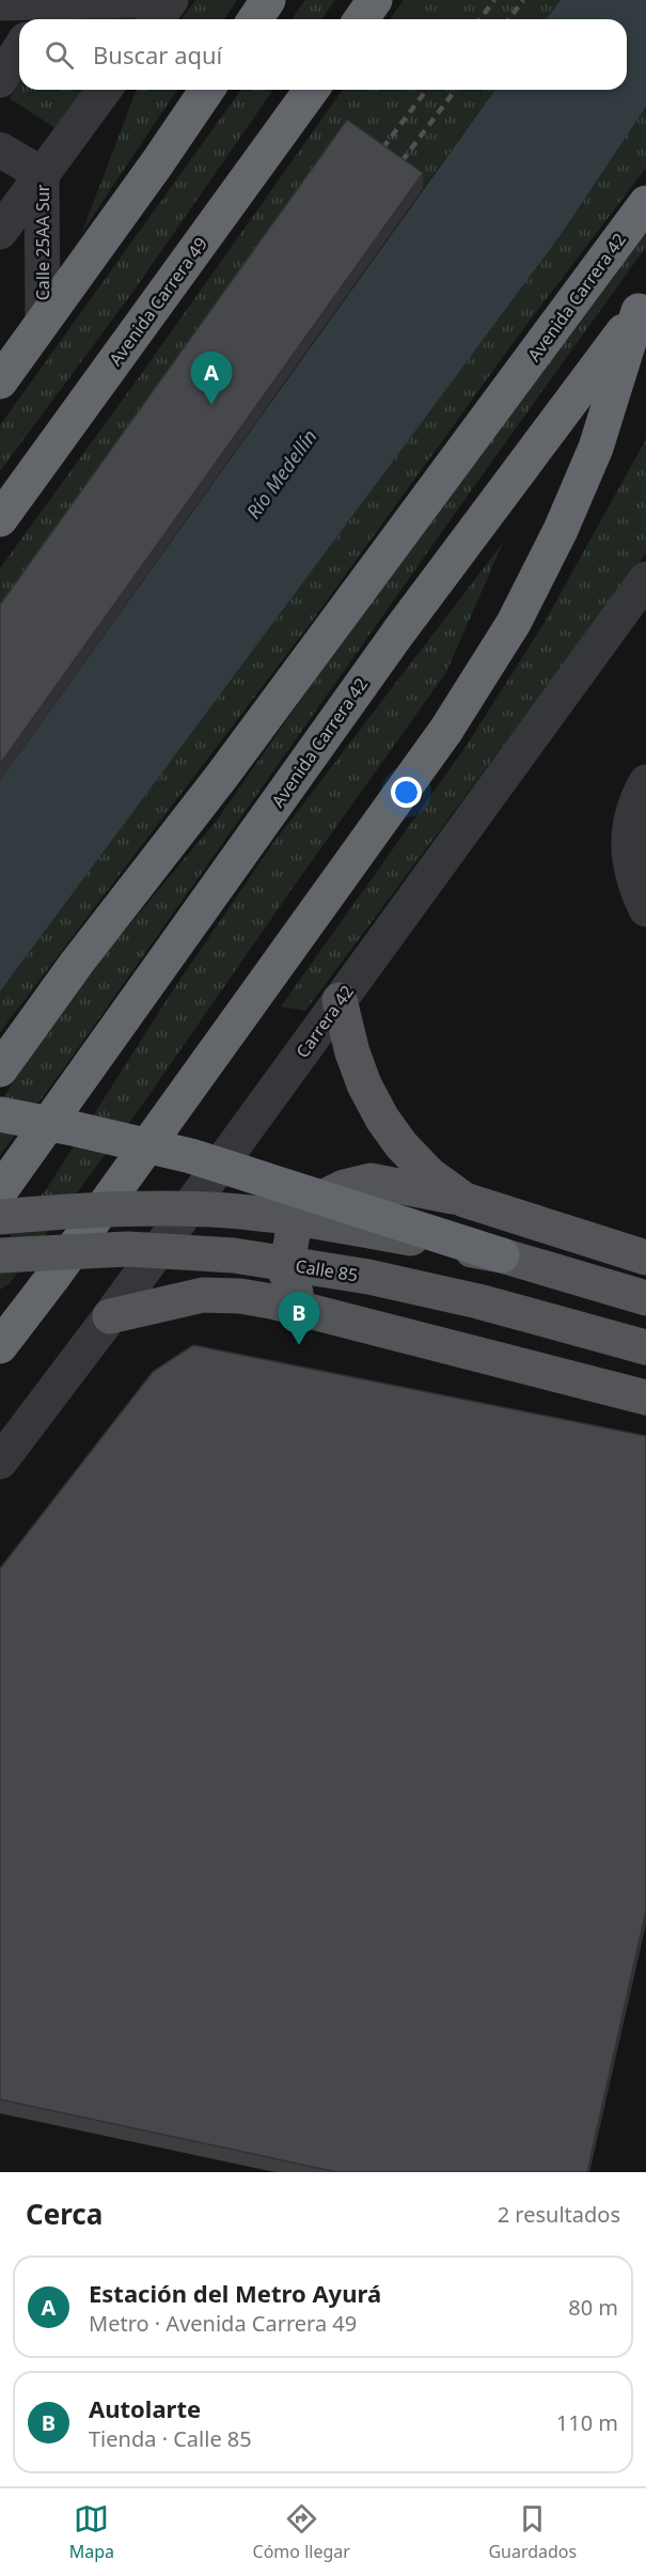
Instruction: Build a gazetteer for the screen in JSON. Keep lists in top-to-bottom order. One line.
{"streets":{"highway":["Avenida Carrera 42","Avenida Carrera 49"],"main road":["Calle 85"],"street":["Calle 25AA Sur","Carrera 42"]},"water":["Río Medellín"],"page":{"search":"Buscar aquí","pins":["A","B"],"heading":["Cerca","2 resultados"],"list":[{"mark":"A","name":"Estación del Metro Ayurá","note":"Metro · Avenida Carrera 49","value":"80 m"},{"mark":"B","name":"Autolarte","note":"Tienda · Calle 85","value":"110 m"}],"nav":["Mapa","Cómo llegar","Guardados"]}}
